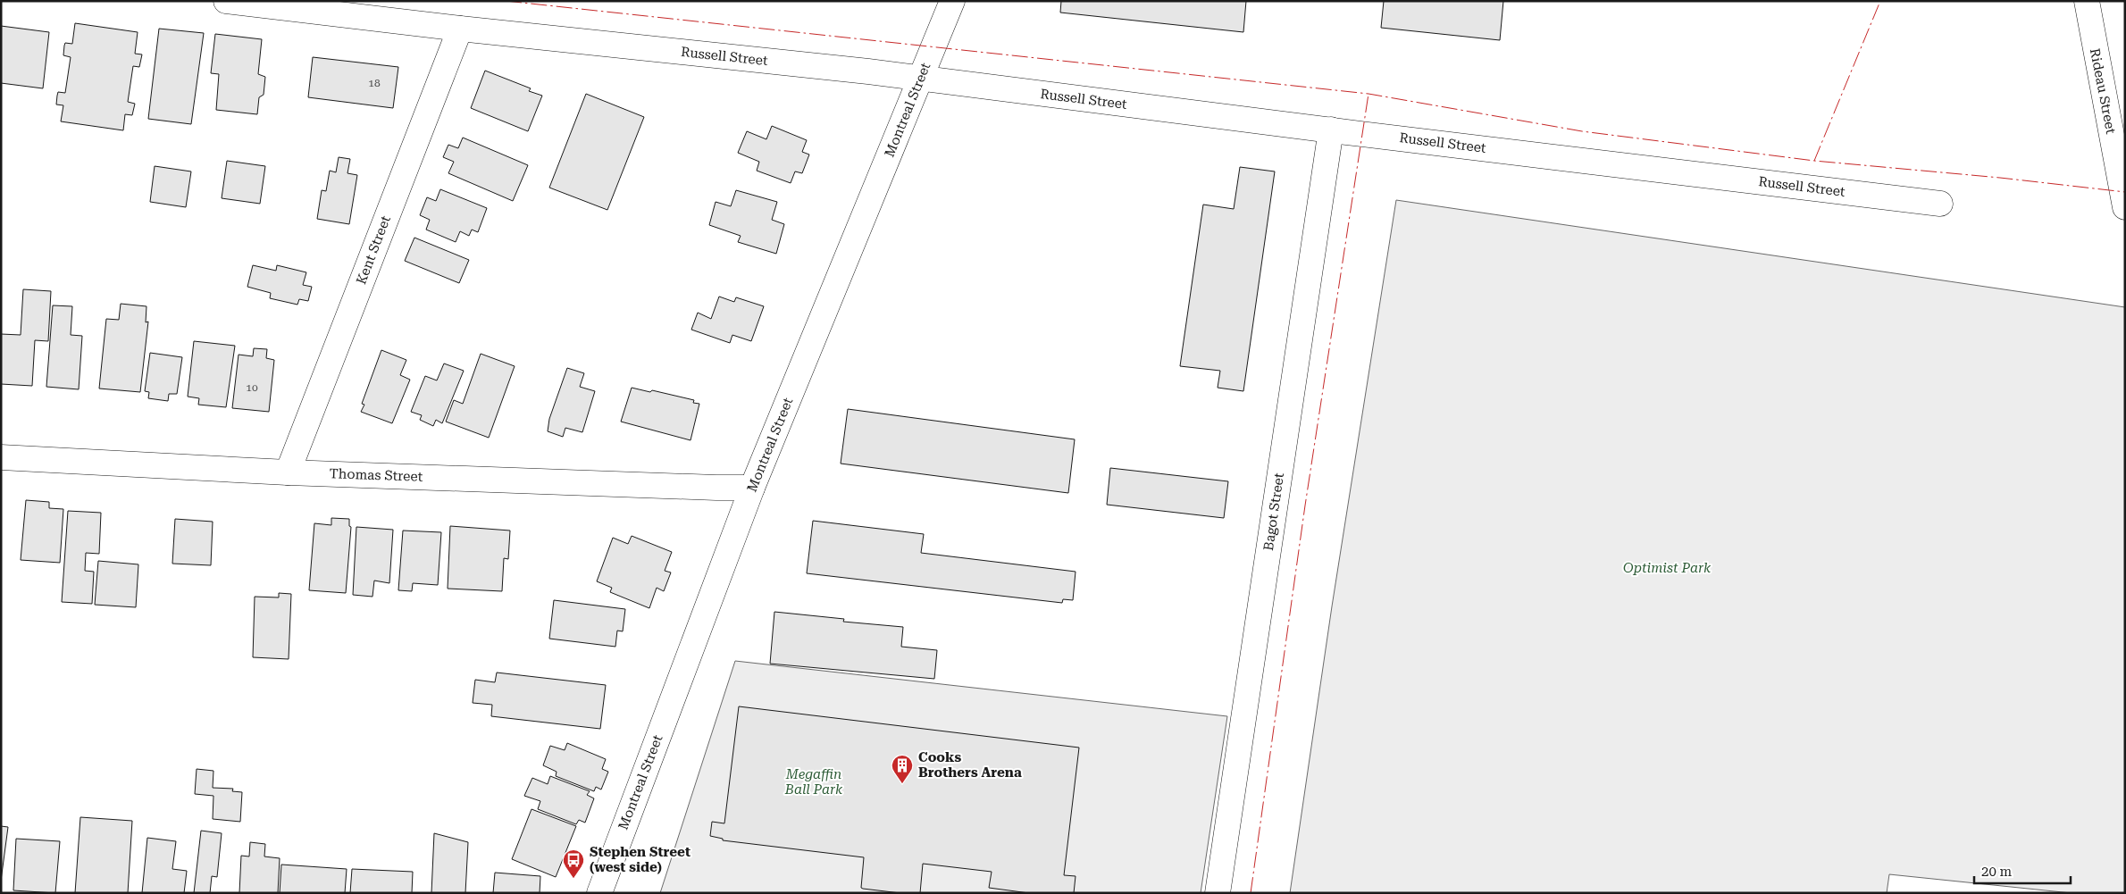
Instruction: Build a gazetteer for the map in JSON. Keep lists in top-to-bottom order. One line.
{"streets":{"street":["Russell Street","Rideau Street","Montreal Street","Kent Street","Thomas Street","Bagot Street"]},"crossings":[["Russell Street","Montreal Street"],["Russell Street","Kent Street"],["Russell Street","Bagot Street"],["Montreal Street","Thomas Street"],["Kent Street","Thomas Street"]],"parks":["Optimist Park","Megaffin Ball Park"],"places":{"building":["Cooks Brothers Arena"],"bus stop":["Stephen Street (west side)"]},"house_numbers":["18","10"],"scale_bar":"20 m"}
